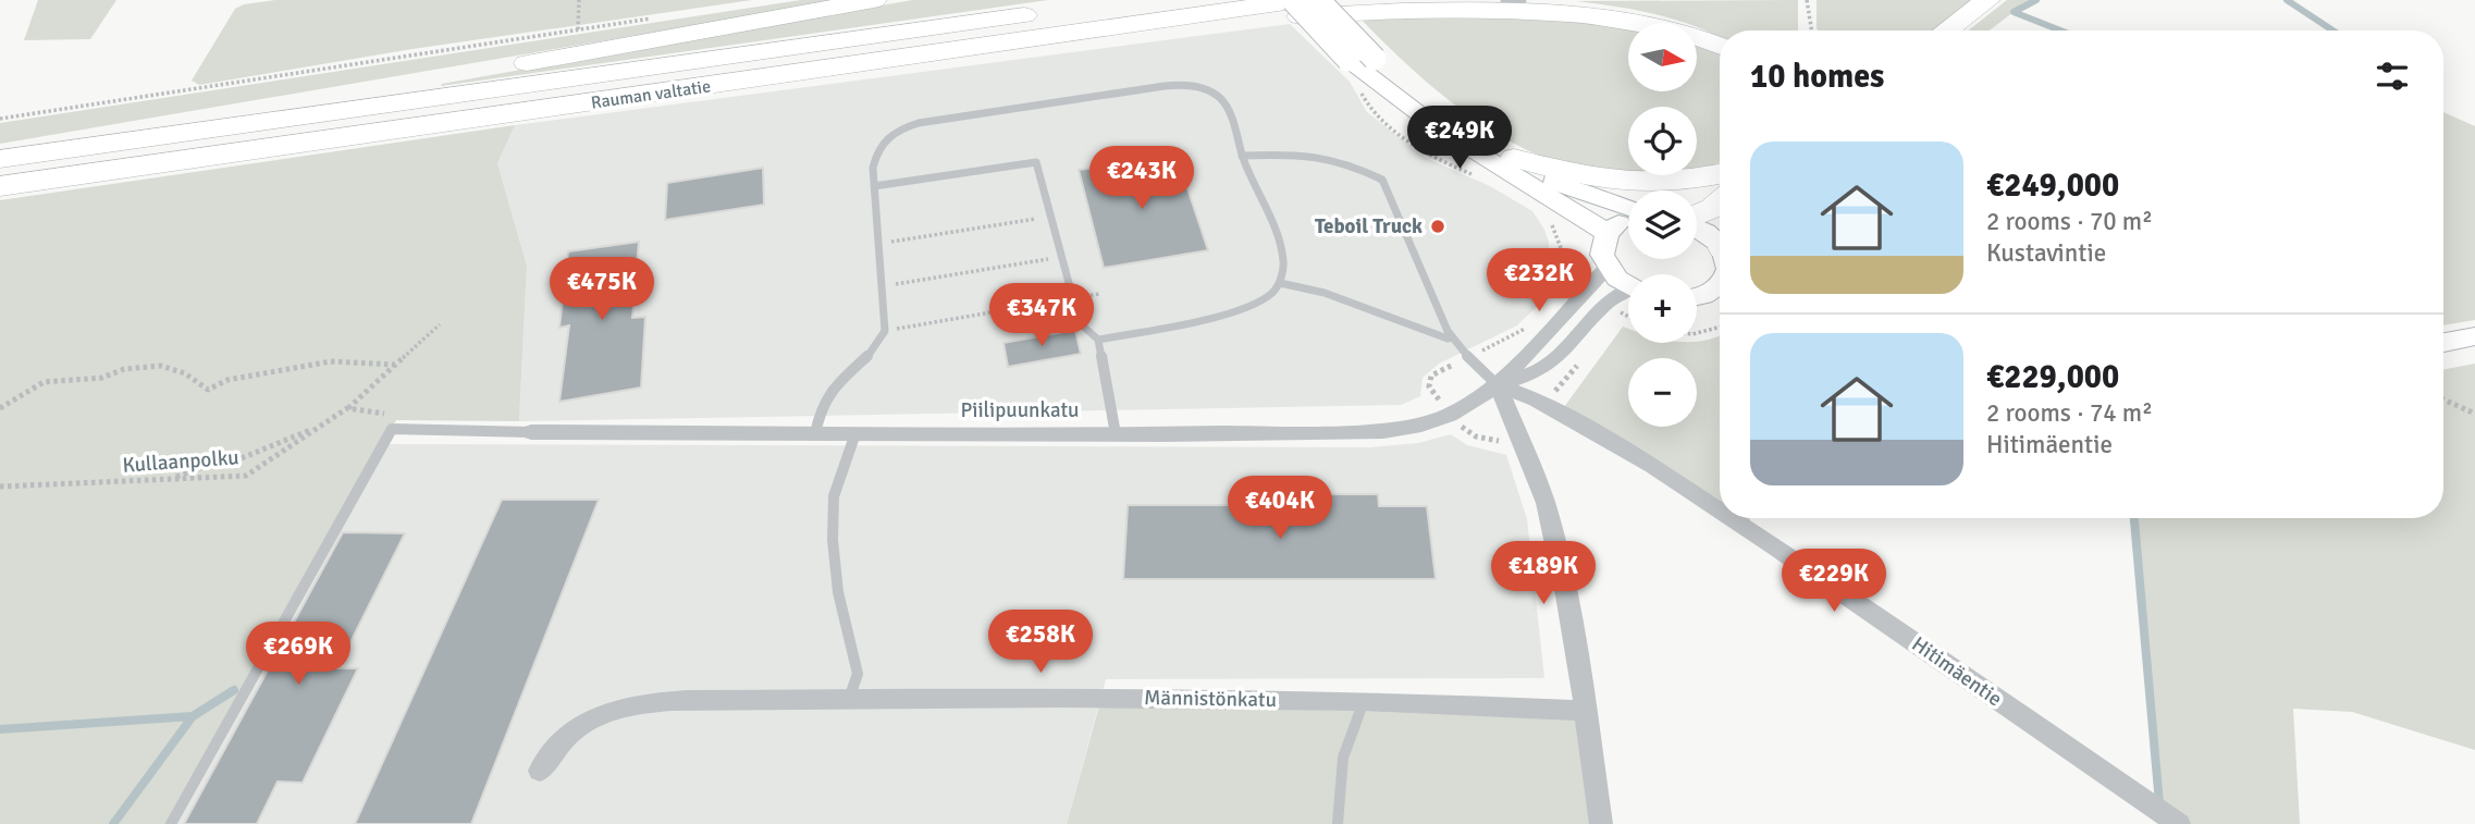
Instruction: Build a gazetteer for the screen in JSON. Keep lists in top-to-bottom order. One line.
{"streets":{"highway":["Rauman valtatie"],"street":["Piilipuunkatu","Hitimäentie","Männistönkatu"],"path":["Kullaanpolku"]},"crossings":[["Piilipuunkatu","Hitimäentie"]],"places":["Teboil Truck"],"north":"right","page":{"map_buttons":["+","−"],"heading":"10 homes","price":["€249K","€243K","€232K","€475K","€347K","€404K","€189K","€229K","€258K","€269K"],"list":[{"name":"€249,000","note":"2 rooms · 70 m² · Kustavintie"},{"name":"€229,000","note":"2 rooms · 74 m² · Hitimäentie"}]}}
